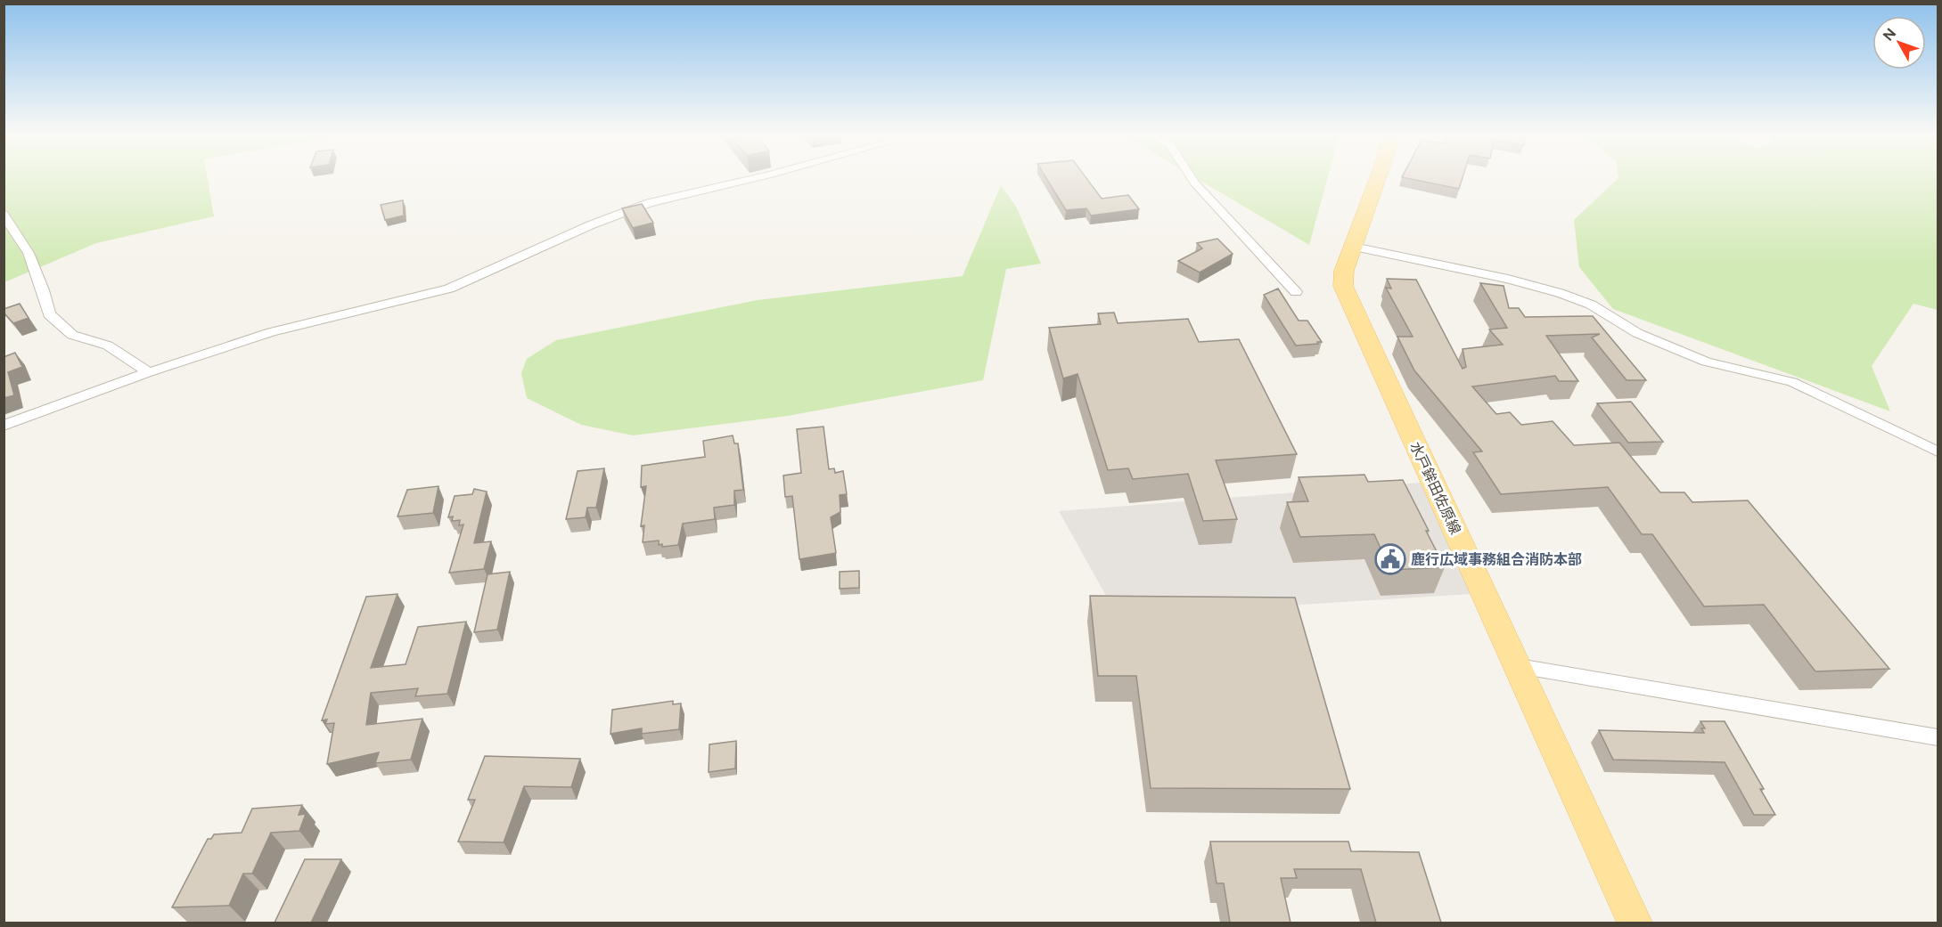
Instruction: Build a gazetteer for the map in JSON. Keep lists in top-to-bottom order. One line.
{"streets":{"main road":["水戸鉾田佐原線"]},"places":{"public building":["鹿行広域事務組合消防本部"]},"north":"top left"}
